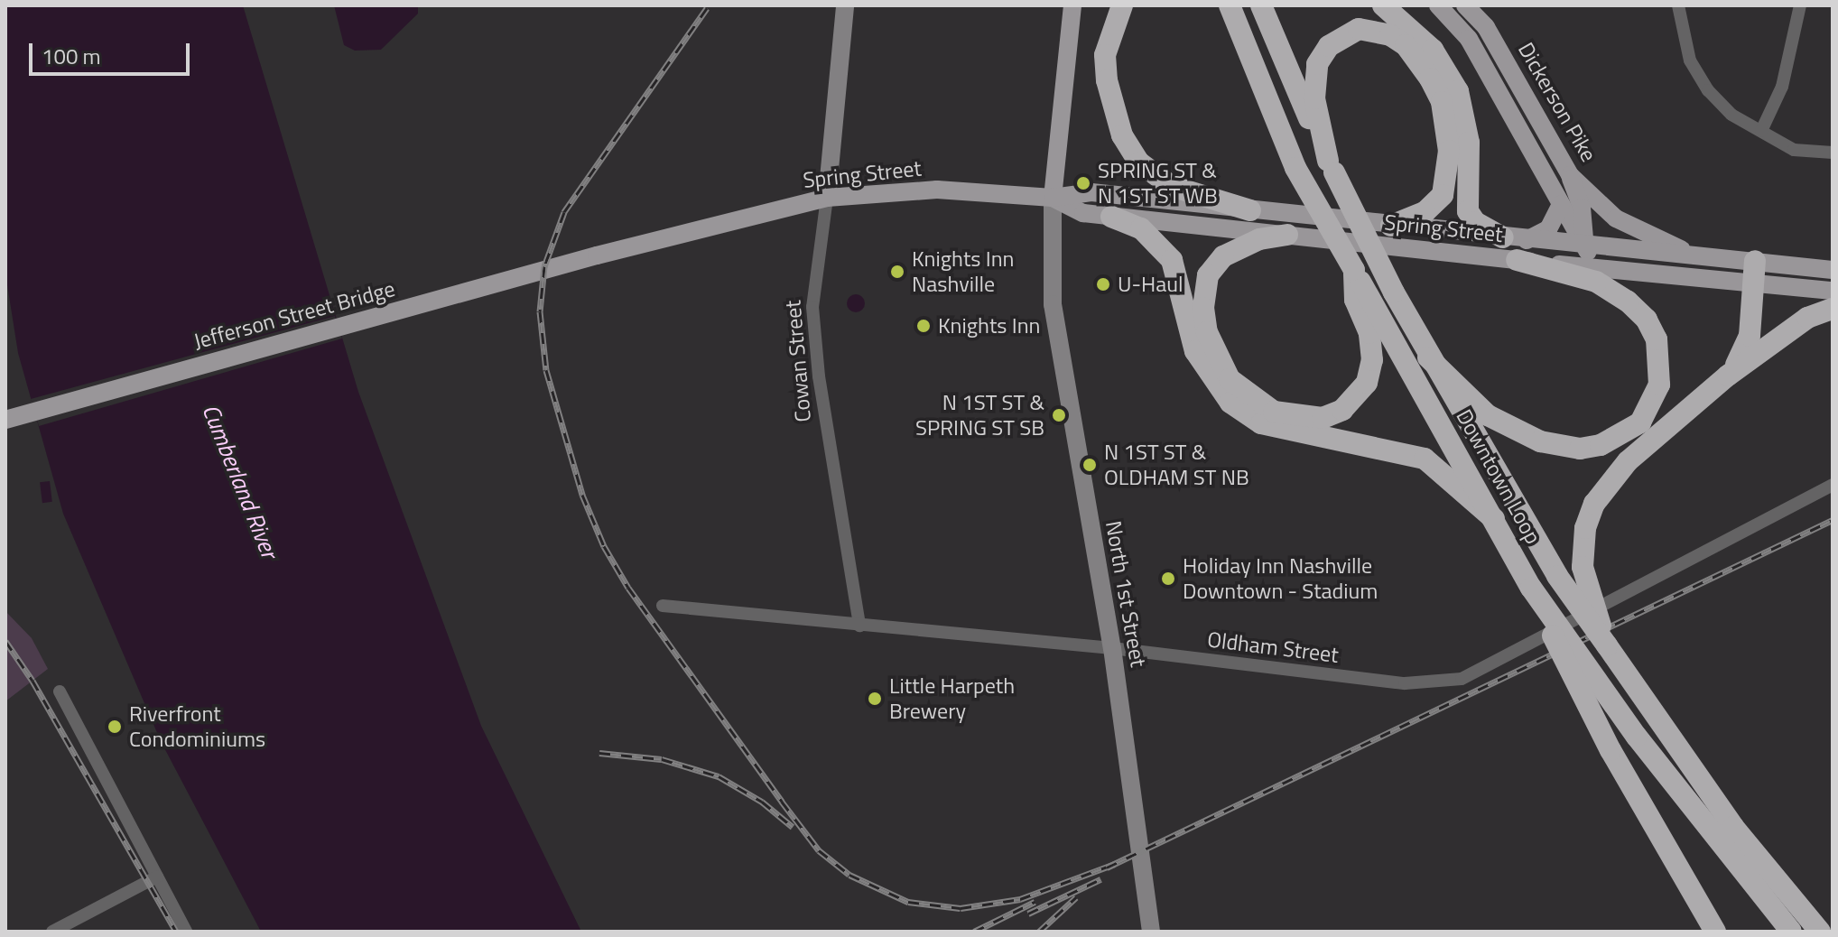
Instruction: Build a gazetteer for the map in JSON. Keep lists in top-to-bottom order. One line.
{"streets":{"highway":["Downtown Loop"],"main road":["Dickerson Pike","Spring Street","Jefferson Street Bridge","North 1st Street"],"street":["Cowan Street","Oldham Street"]},"crossings":[["Dickerson Pike","Spring Street"],["Spring Street","Jefferson Street Bridge"],["Spring Street","Cowan Street"],["Spring Street","North 1st Street"],["Cowan Street","Oldham Street"],["North 1st Street","Oldham Street"]],"water":["Cumberland River"],"places":["SPRING ST & N 1ST ST WB","Knights Inn Nashville","U-Haul","Knights Inn","N 1ST ST & SPRING ST SB","N 1ST ST & OLDHAM ST NB","Holiday Inn Nashville Downtown - Stadium","Little Harpeth Brewery","Riverfront Condominiums"],"scale_bar":"100 m"}
